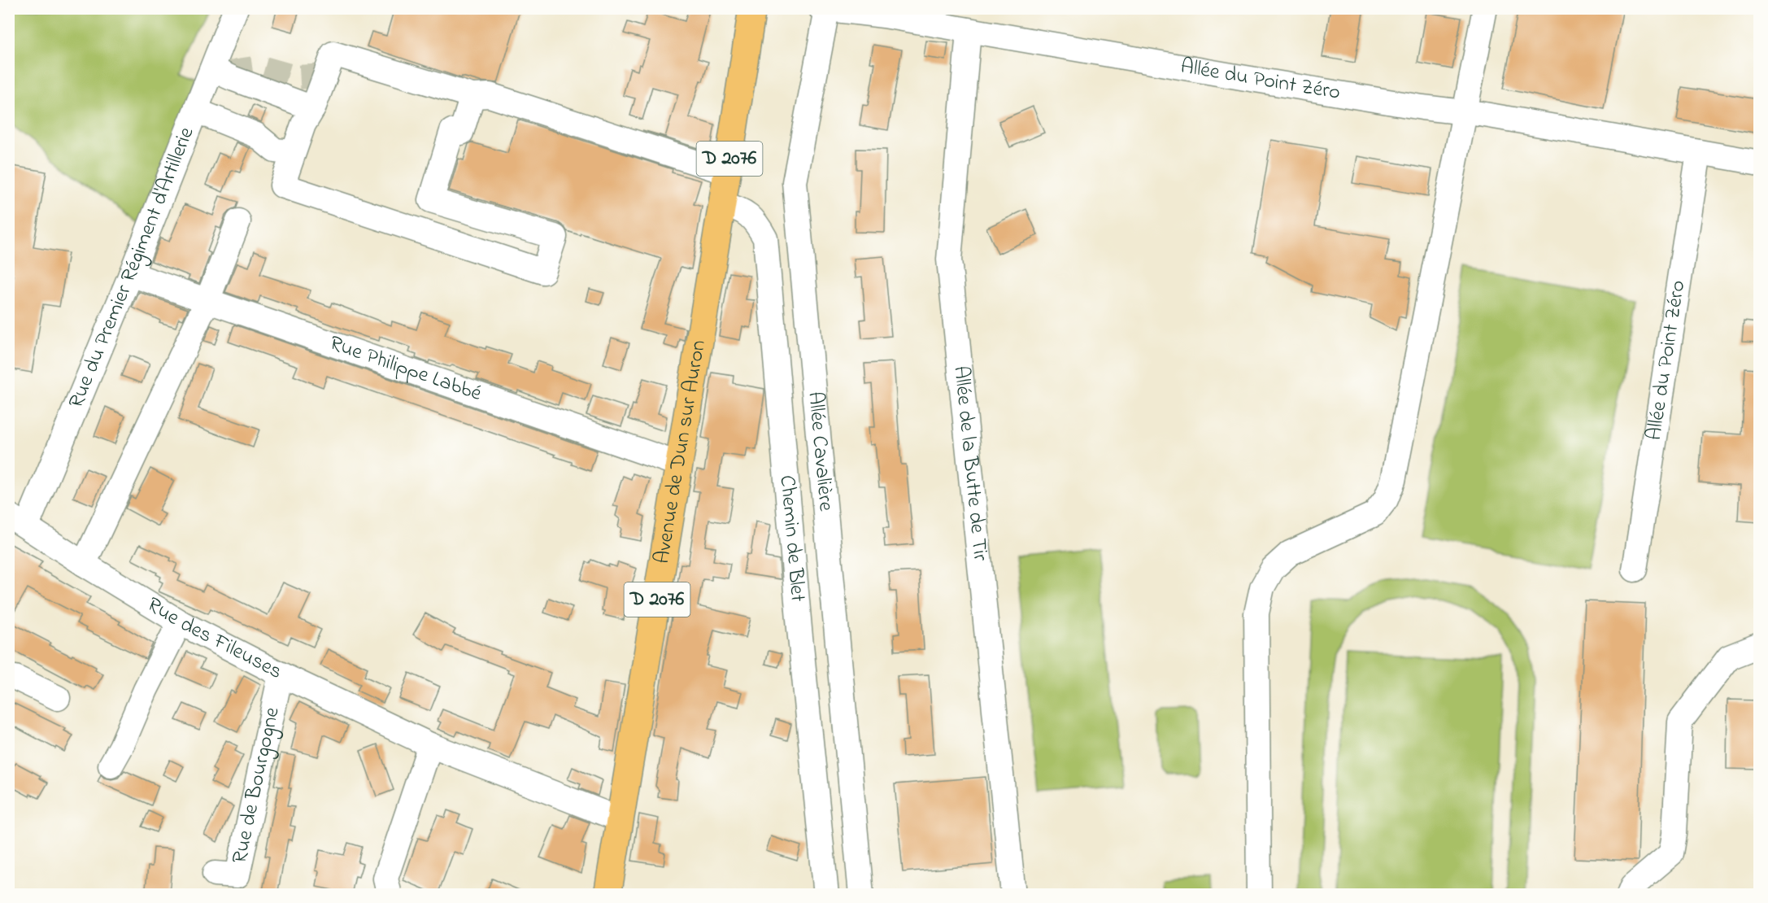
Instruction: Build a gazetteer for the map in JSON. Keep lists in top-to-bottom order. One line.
{"streets":{"main road":["D 2076","Avenue de Dun sur Auron"],"street":["Allée du Point Zéro","Rue du Premier Régiment d'Artillerie","Rue Philippe Labbé","Allée Cavalière","Allée de la Butte de Tir","Chemin de Blet","Rue des Fileuses","Rue de Bourgogne"]},"crossings":[["Allée du Point Zéro","Allée Cavalière"],["Allée du Point Zéro","Allée de la Butte de Tir"],["Rue du Premier Régiment d'Artillerie","Rue Philippe Labbé"],["Rue du Premier Régiment d'Artillerie","Rue des Fileuses"],["Rue Philippe Labbé","Avenue de Dun sur Auron"],["Avenue de Dun sur Auron","Chemin de Blet"],["Avenue de Dun sur Auron","Rue des Fileuses"],["Rue des Fileuses","Rue de Bourgogne"]]}
